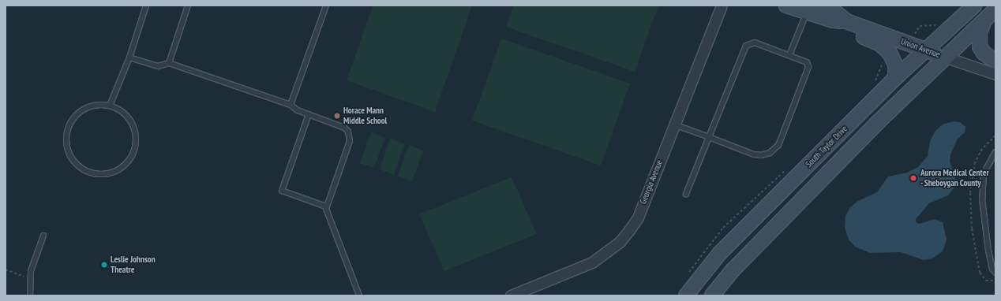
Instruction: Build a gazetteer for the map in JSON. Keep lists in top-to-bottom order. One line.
{"streets":{"main road":["Union Avenue","South Taylor Drive"],"street":["Georgia Avenue"]},"crossings":[["Union Avenue","South Taylor Drive"]],"places":["Horace Mann Middle School","Aurora Medical Center - Sheboygan County","Leslie Johnson Theatre"]}
